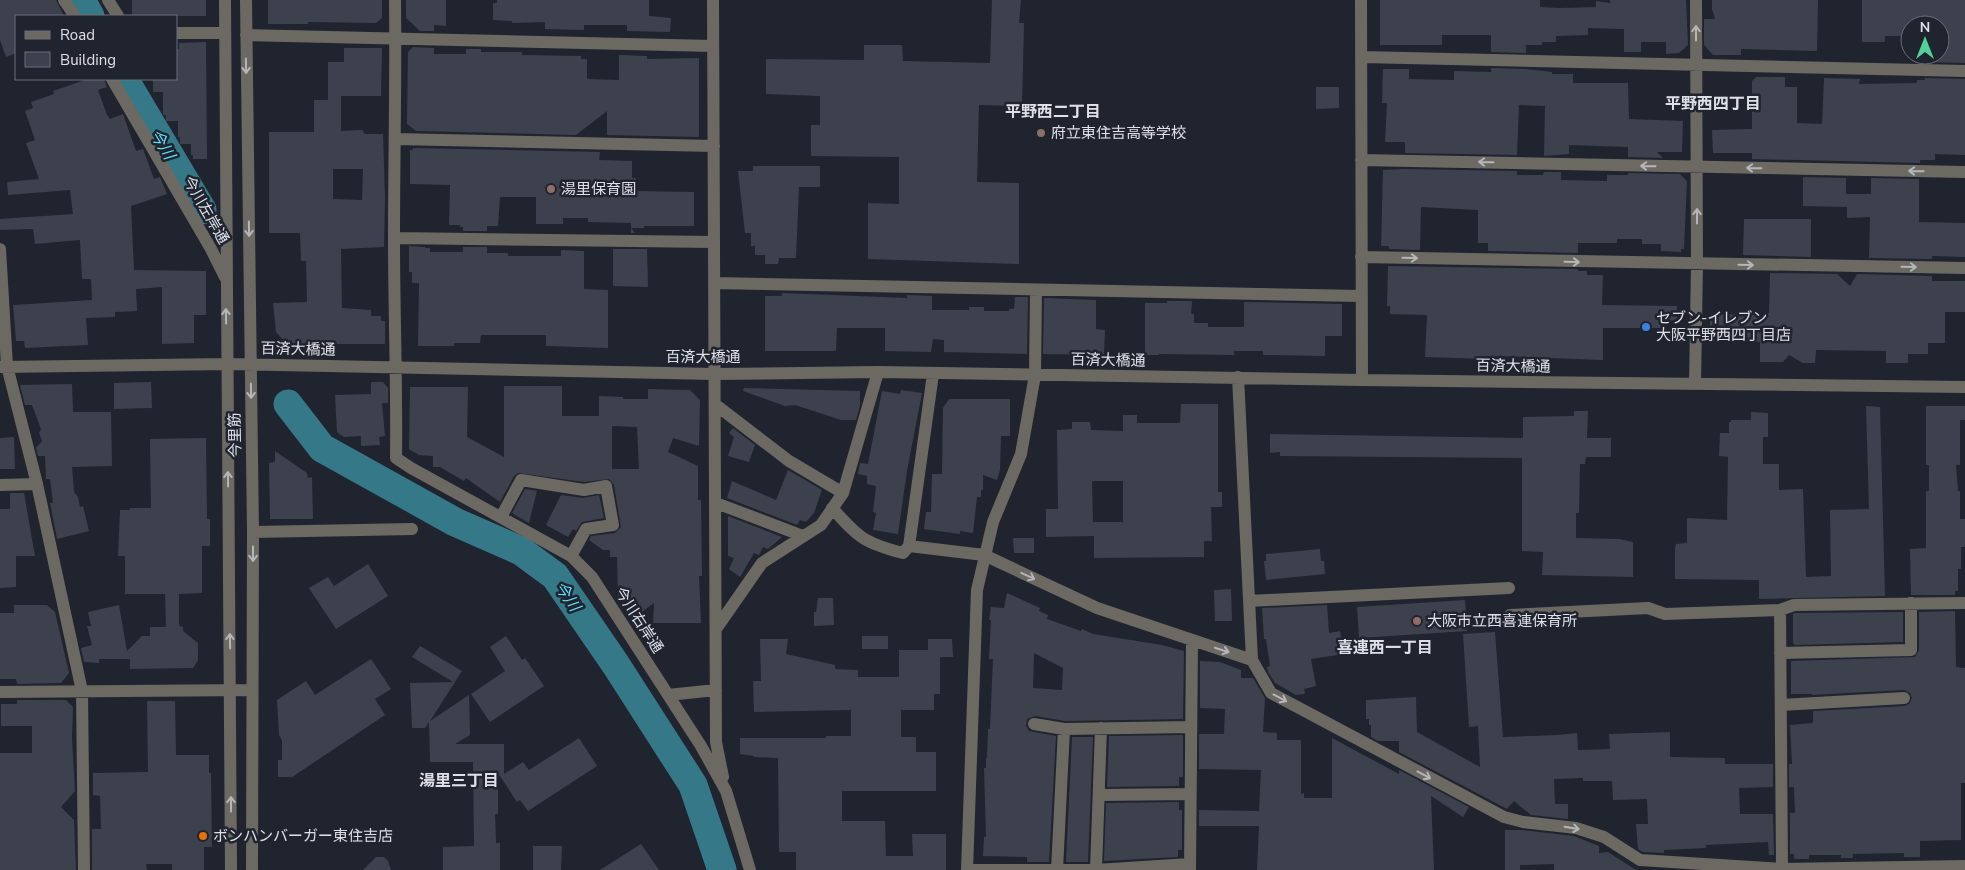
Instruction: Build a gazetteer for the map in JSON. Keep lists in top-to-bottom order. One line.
{"streets":{"street":["今川左岸通","百済大橋通","今里筋","今川右岸通"]},"crossings":[["今川左岸通","今里筋"],["百済大橋通","今里筋"],["百済大橋通","今川右岸通"]],"districts":["平野西四丁目","平野西二丁目","喜連西一丁目","湯里三丁目"],"water":["今川"],"places":["府立東住吉高等学校","湯里保育園","セブン-イレブン 大阪平野西四丁目店","大阪市立西喜連保育所","ボンハンバーガー東住吉店"],"legend":["Road","Building"],"north":"top"}
